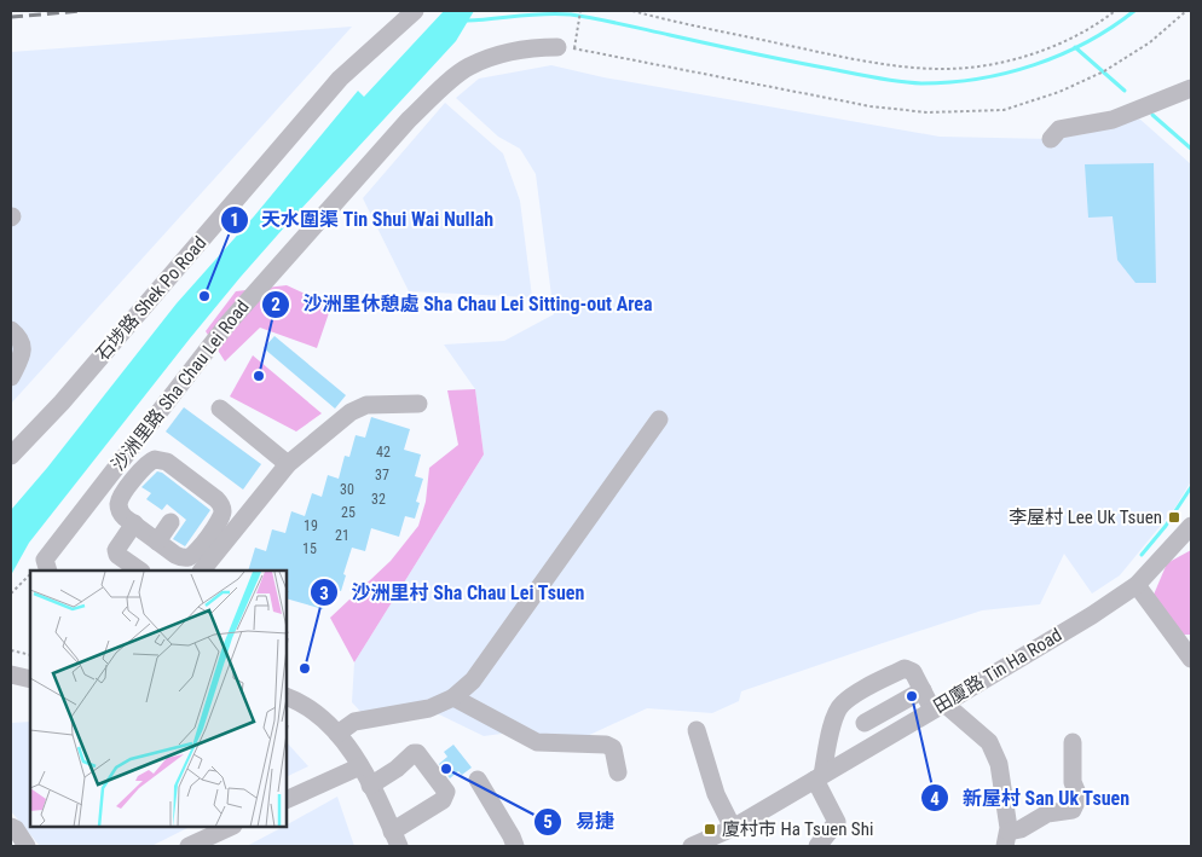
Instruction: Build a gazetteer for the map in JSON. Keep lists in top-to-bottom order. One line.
{"streets":{"street":["石埗路 Shek Po Road","沙洲里路 Sha Chau Lei Road","田廈路 Tin Ha Road"]},"places":{"other":["天水圍渠 Tin Shui Wai Nullah","沙洲里休憩處 Sha Chau Lei Sitting-out Area","沙洲里村 Sha Chau Lei Tsuen","新屋村 San Uk Tsuen","易捷"],"transit":["李屋村 Lee Uk Tsuen","廈村市 Ha Tsuen Shi"]},"house_numbers":["42","37","30","32","25","19","21","15"]}
